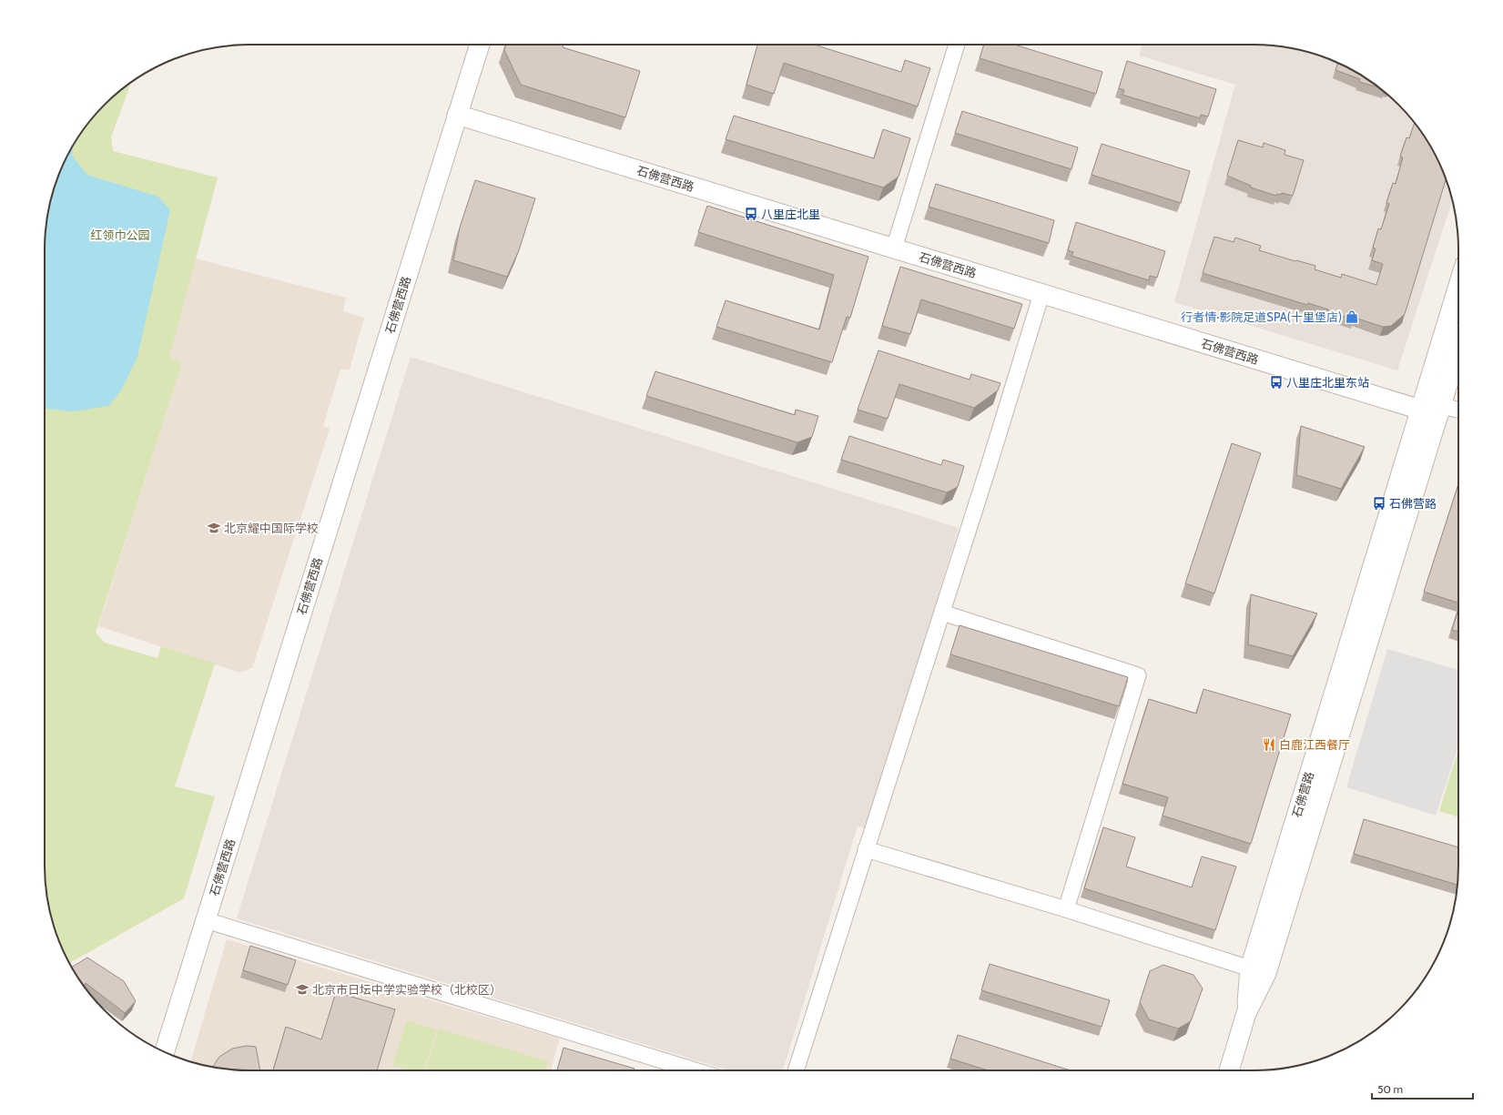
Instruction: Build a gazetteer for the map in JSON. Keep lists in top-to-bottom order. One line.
{"streets":{"street":["石佛营西路","石佛营路"]},"crossings":[["石佛营西路","石佛营路"]],"parks":["红领巾公园"],"places":{"bus stop":["八里庄北里","八里庄北里东站","石佛营路"],"shop":["行者情·影院足道SPA(十里堡店)"],"school or university":["北京耀中国际学校","北京市日坛中学实验学校（北校区）"],"restaurant":["白鹿江西餐厅"]},"scale_bar":"50 m"}
